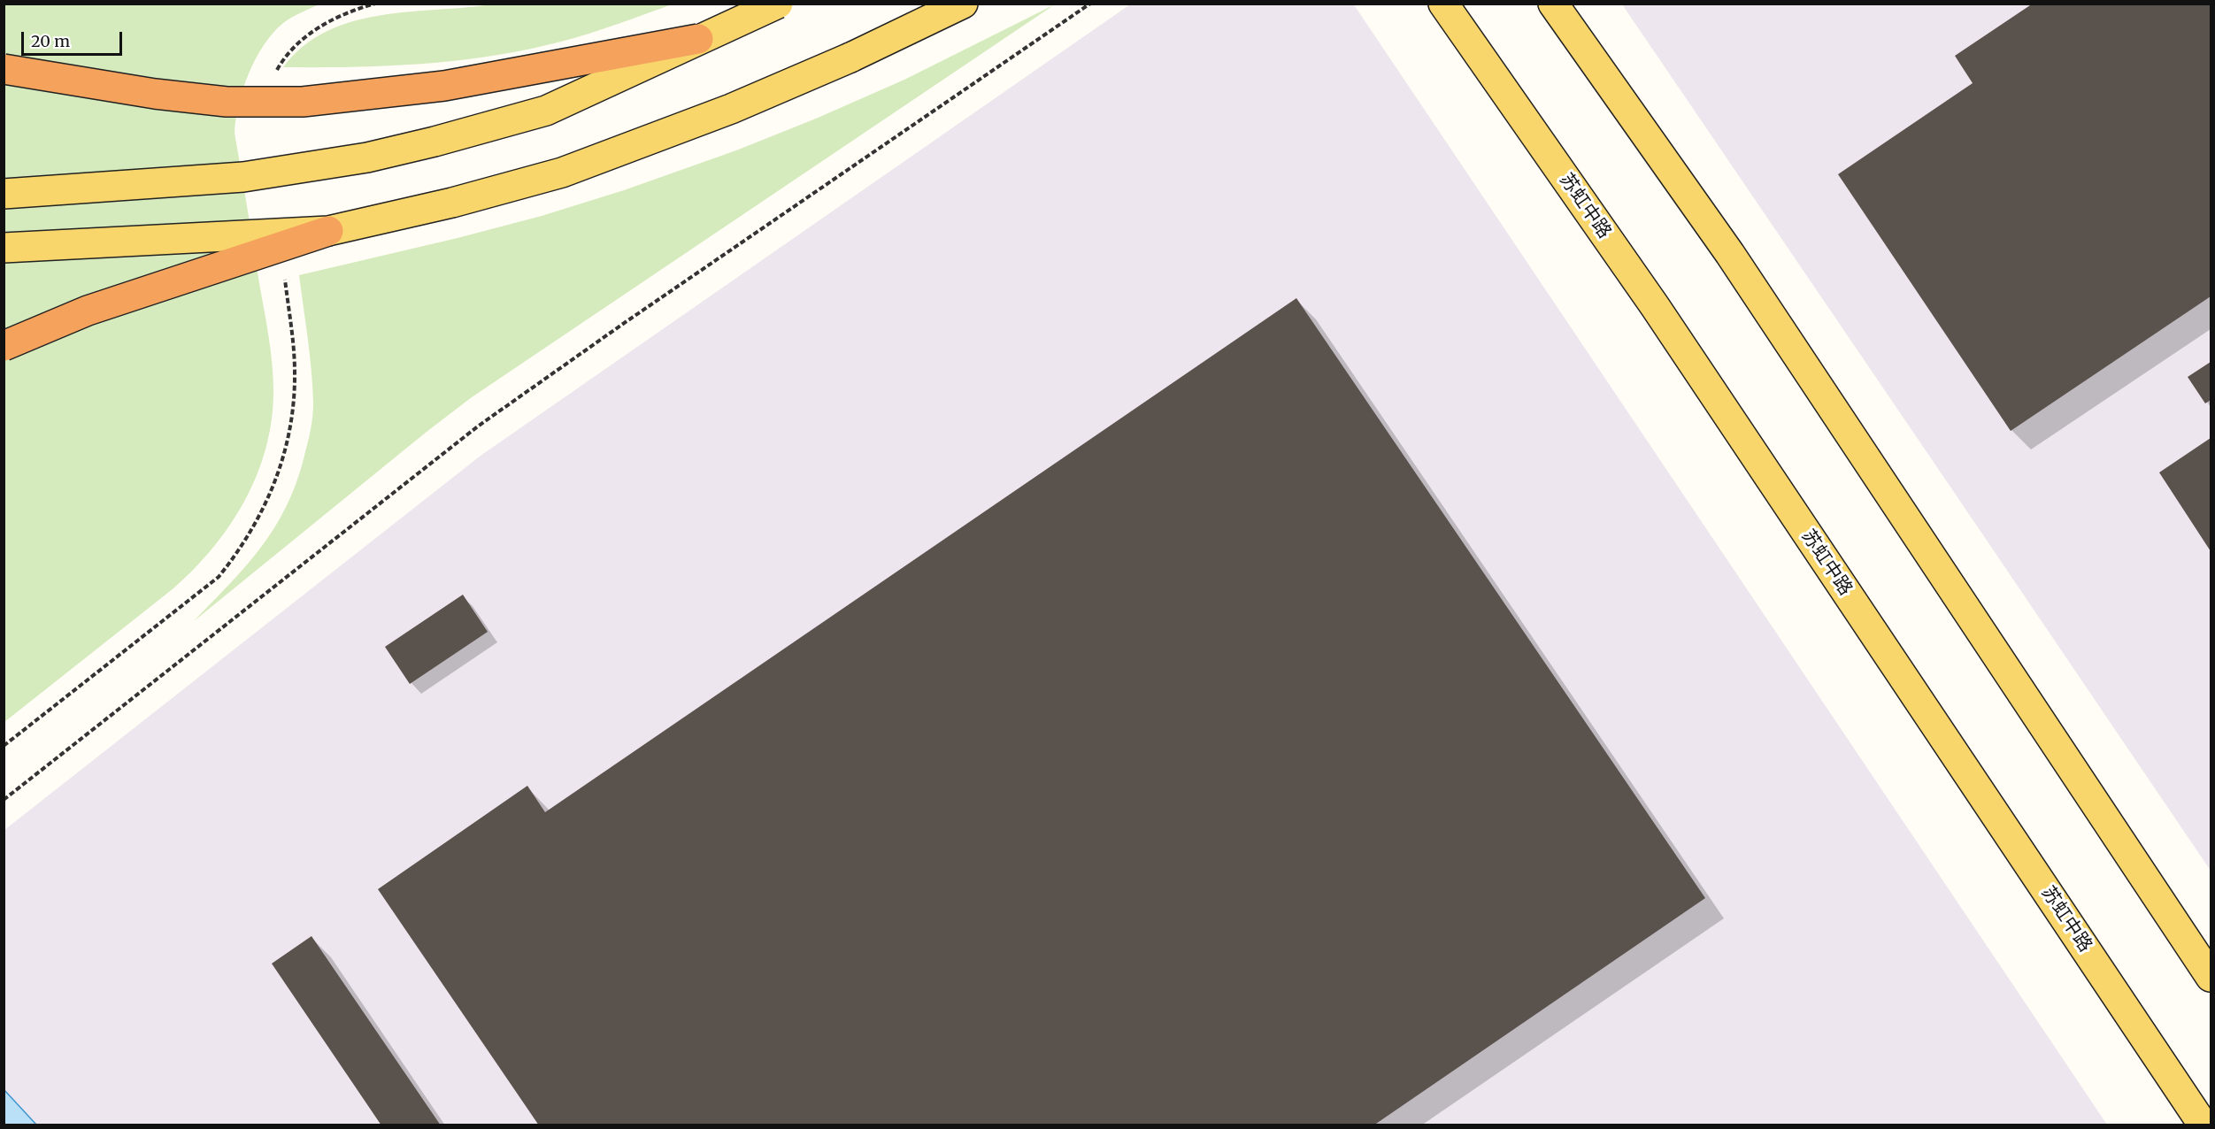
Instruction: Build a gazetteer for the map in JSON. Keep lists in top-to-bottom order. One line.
{"streets":{"main road":["苏虹中路"]},"scale_bar":"20 m"}
